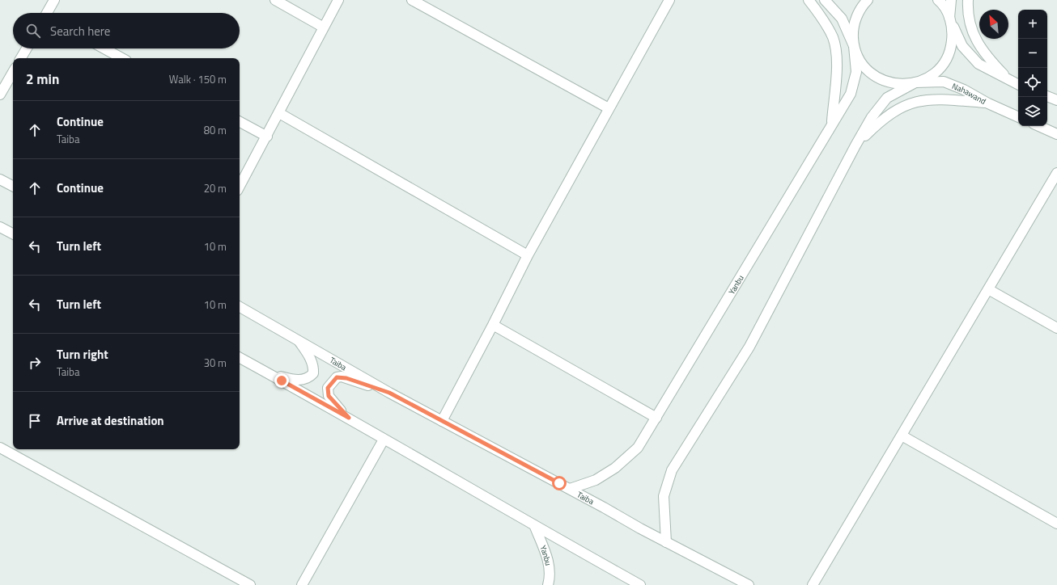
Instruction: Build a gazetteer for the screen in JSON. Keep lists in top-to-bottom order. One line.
{"streets":{"street":["Nahawand","Yanbu","Taiba"]},"crossings":[["Yanbu","Taiba"]],"north":"top left","page":{"map_buttons":["+","−"],"search":"Search here","heading":["2 min","Walk · 150 m"],"list":[["Continue","Taiba","80 m"],["Continue","20 m"],["Turn left","10 m"],["Turn left","10 m"],["Turn right","Taiba","30 m"],"Arrive at destination"]}}
